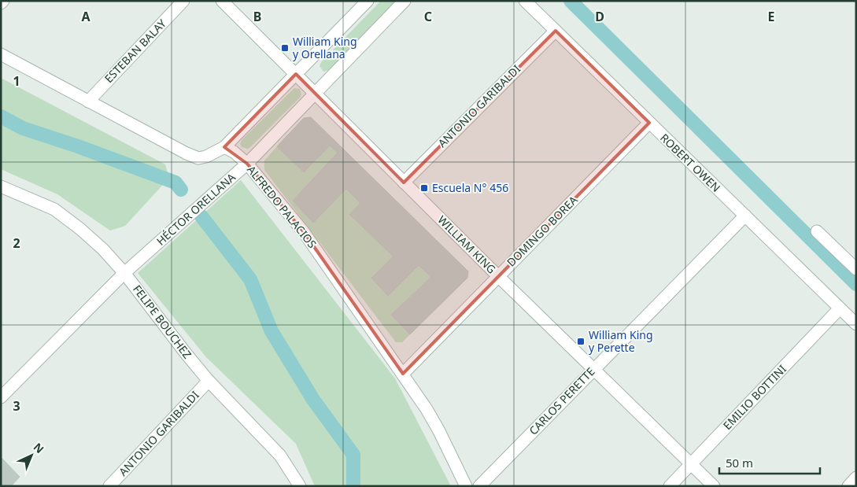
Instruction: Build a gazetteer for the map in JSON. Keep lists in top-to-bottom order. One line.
{"streets":{"street":["ESTEBAN BALAY","ANTONIO GARIBALDI","ROBERT OWEN","ALFREDO PALACIOS","HÉCTOR ORELLANA","DOMINGO BOREA","WILLIAM KING","FELIPE BOUCHEZ","EMILIO BOTTINI","CARLOS PERETTE"]},"crossings":[["ANTONIO GARIBALDI","ROBERT OWEN"],["ANTONIO GARIBALDI","WILLIAM KING"],["ANTONIO GARIBALDI","FELIPE BOUCHEZ"],["ROBERT OWEN","DOMINGO BOREA"],["ROBERT OWEN","EMILIO BOTTINI"],["ROBERT OWEN","CARLOS PERETTE"],["ALFREDO PALACIOS","HÉCTOR ORELLANA"],["ALFREDO PALACIOS","DOMINGO BOREA"],["HÉCTOR ORELLANA","WILLIAM KING"],["HÉCTOR ORELLANA","FELIPE BOUCHEZ"],["DOMINGO BOREA","WILLIAM KING"],["WILLIAM KING","EMILIO BOTTINI"],["WILLIAM KING","CARLOS PERETTE"]],"places":{"transit":["William King y Orellana","Escuela N° 456","William King y Perette"]},"scale_bar":"50 m","north":"top right","grid":{"columns":["A","B","C","D","E"],"rows":["1","2","3"]}}
